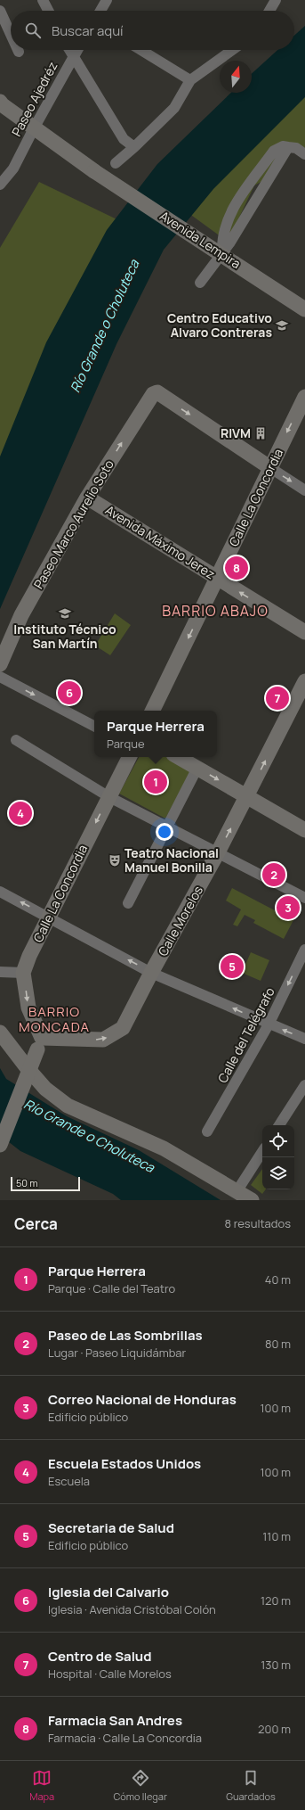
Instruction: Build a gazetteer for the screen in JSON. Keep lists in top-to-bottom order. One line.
{"streets":{"street":["Paseo Ajedréz","Avenida Lempira","Calle La Concordia","Paseo Marco Aurelio Soto","Avenida Máximo Jerez","Calle Morelos","Calle del Telégrafo"]},"crossings":[["Paseo Ajedréz","Avenida Lempira"],["Calle La Concordia","Paseo Marco Aurelio Soto"],["Calle La Concordia","Avenida Máximo Jerez"],["Paseo Marco Aurelio Soto","Avenida Máximo Jerez"]],"one_way":["Calle La Concordia","Avenida Máximo Jerez","Calle Morelos","Calle del Telégrafo"],"districts":["BARRIO ABAJO","BARRIO MONCADA"],"water":["Río Grande o Choluteca"],"places":{"school or university":["Centro Educativo Alvaro Contreras","Instituto Técnico San Martín"],"building":["RIVM"],"theatre":["Teatro Nacional Manuel Bonilla"]},"scale_bar":"50 m","north":"top","page":{"search":"Buscar aquí","pins":["8","6","7","1","4","2","3","5"],"popup":["Parque Herrera","Parque"],"scale":"50 m","heading":["Cerca","8 resultados"],"list":[{"mark":"1","name":"Parque Herrera","note":"Parque · Calle del Teatro","value":"40 m"},{"mark":"2","name":"Paseo de Las Sombrillas","note":"Lugar · Paseo Liquidámbar","value":"80 m"},{"mark":"3","name":"Correo Nacional de Honduras","note":"Edificio público","value":"100 m"},{"mark":"4","name":"Escuela Estados Unidos","note":"Escuela","value":"100 m"},{"mark":"5","name":"Secretaria de Salud","note":"Edificio público","value":"110 m"},{"mark":"6","name":"Iglesia del Calvario","note":"Iglesia · Avenida Cristóbal Colón","value":"120 m"},{"mark":"7","name":"Centro de Salud","note":"Hospital · Calle Morelos","value":"130 m"},{"mark":"8","name":"Farmacia San Andres","note":"Farmacia · Calle La Concordia","value":"200 m"}],"nav":["Mapa","Cómo llegar","Guardados"]}}
